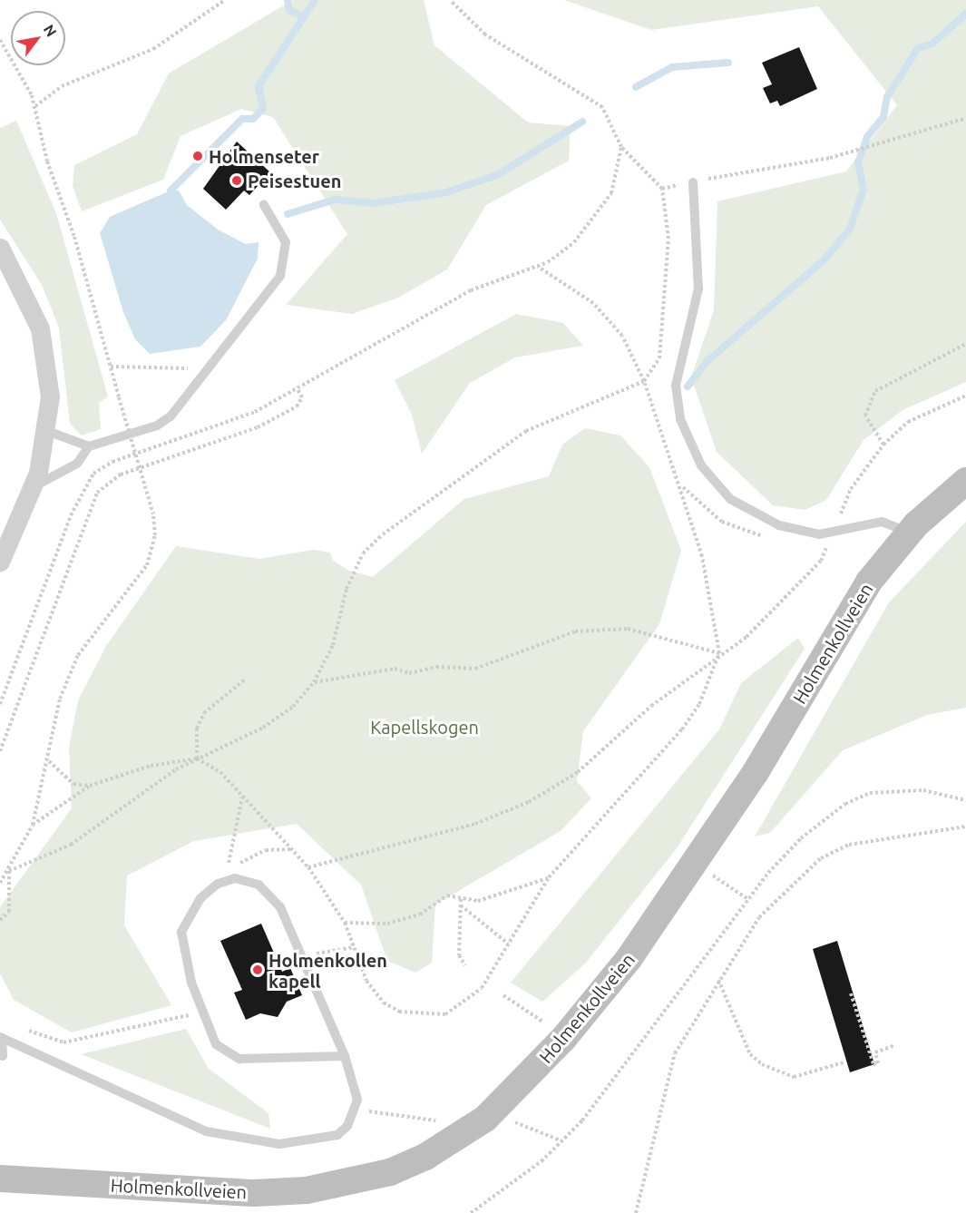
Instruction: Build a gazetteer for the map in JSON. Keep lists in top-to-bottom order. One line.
{"streets":{"main road":["Holmenkollveien"]},"parks":["Kapellskogen"],"places":["Holmenseter","Peisestuen","Holmenkollen kapell"],"north":"top right"}
